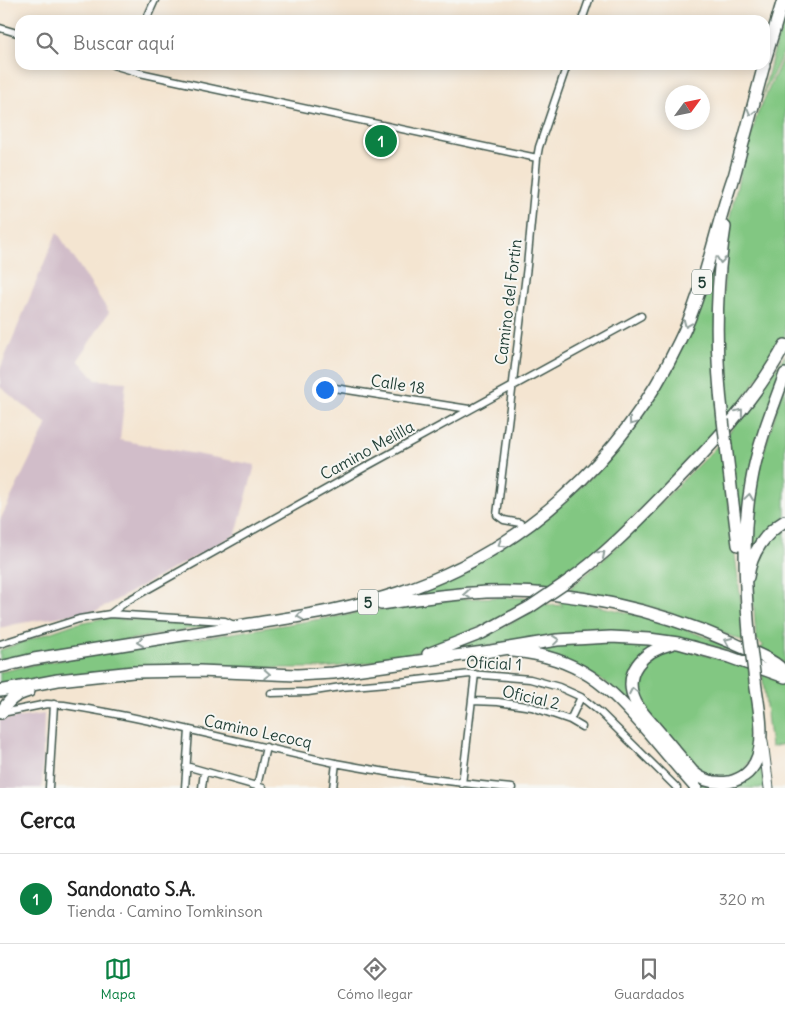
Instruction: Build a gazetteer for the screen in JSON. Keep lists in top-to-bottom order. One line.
{"streets":{"highway":["5"],"street":["Camino del Fortin","Calle 18","Camino Melilla","Oficial 1","Oficial 2","Camino Lecocq"]},"crossings":[["5","Camino del Fortin"],["5","Camino Melilla"],["Camino del Fortin","Camino Melilla"],["Calle 18","Camino Melilla"]],"north":"top right","page":{"search":"Buscar aquí","pins":"1","heading":"Cerca","list":[{"mark":"1","name":"Sandonato S.A.","note":"Tienda · Camino Tomkinson","value":"320 m"}],"nav":["Mapa","Cómo llegar","Guardados"]}}
